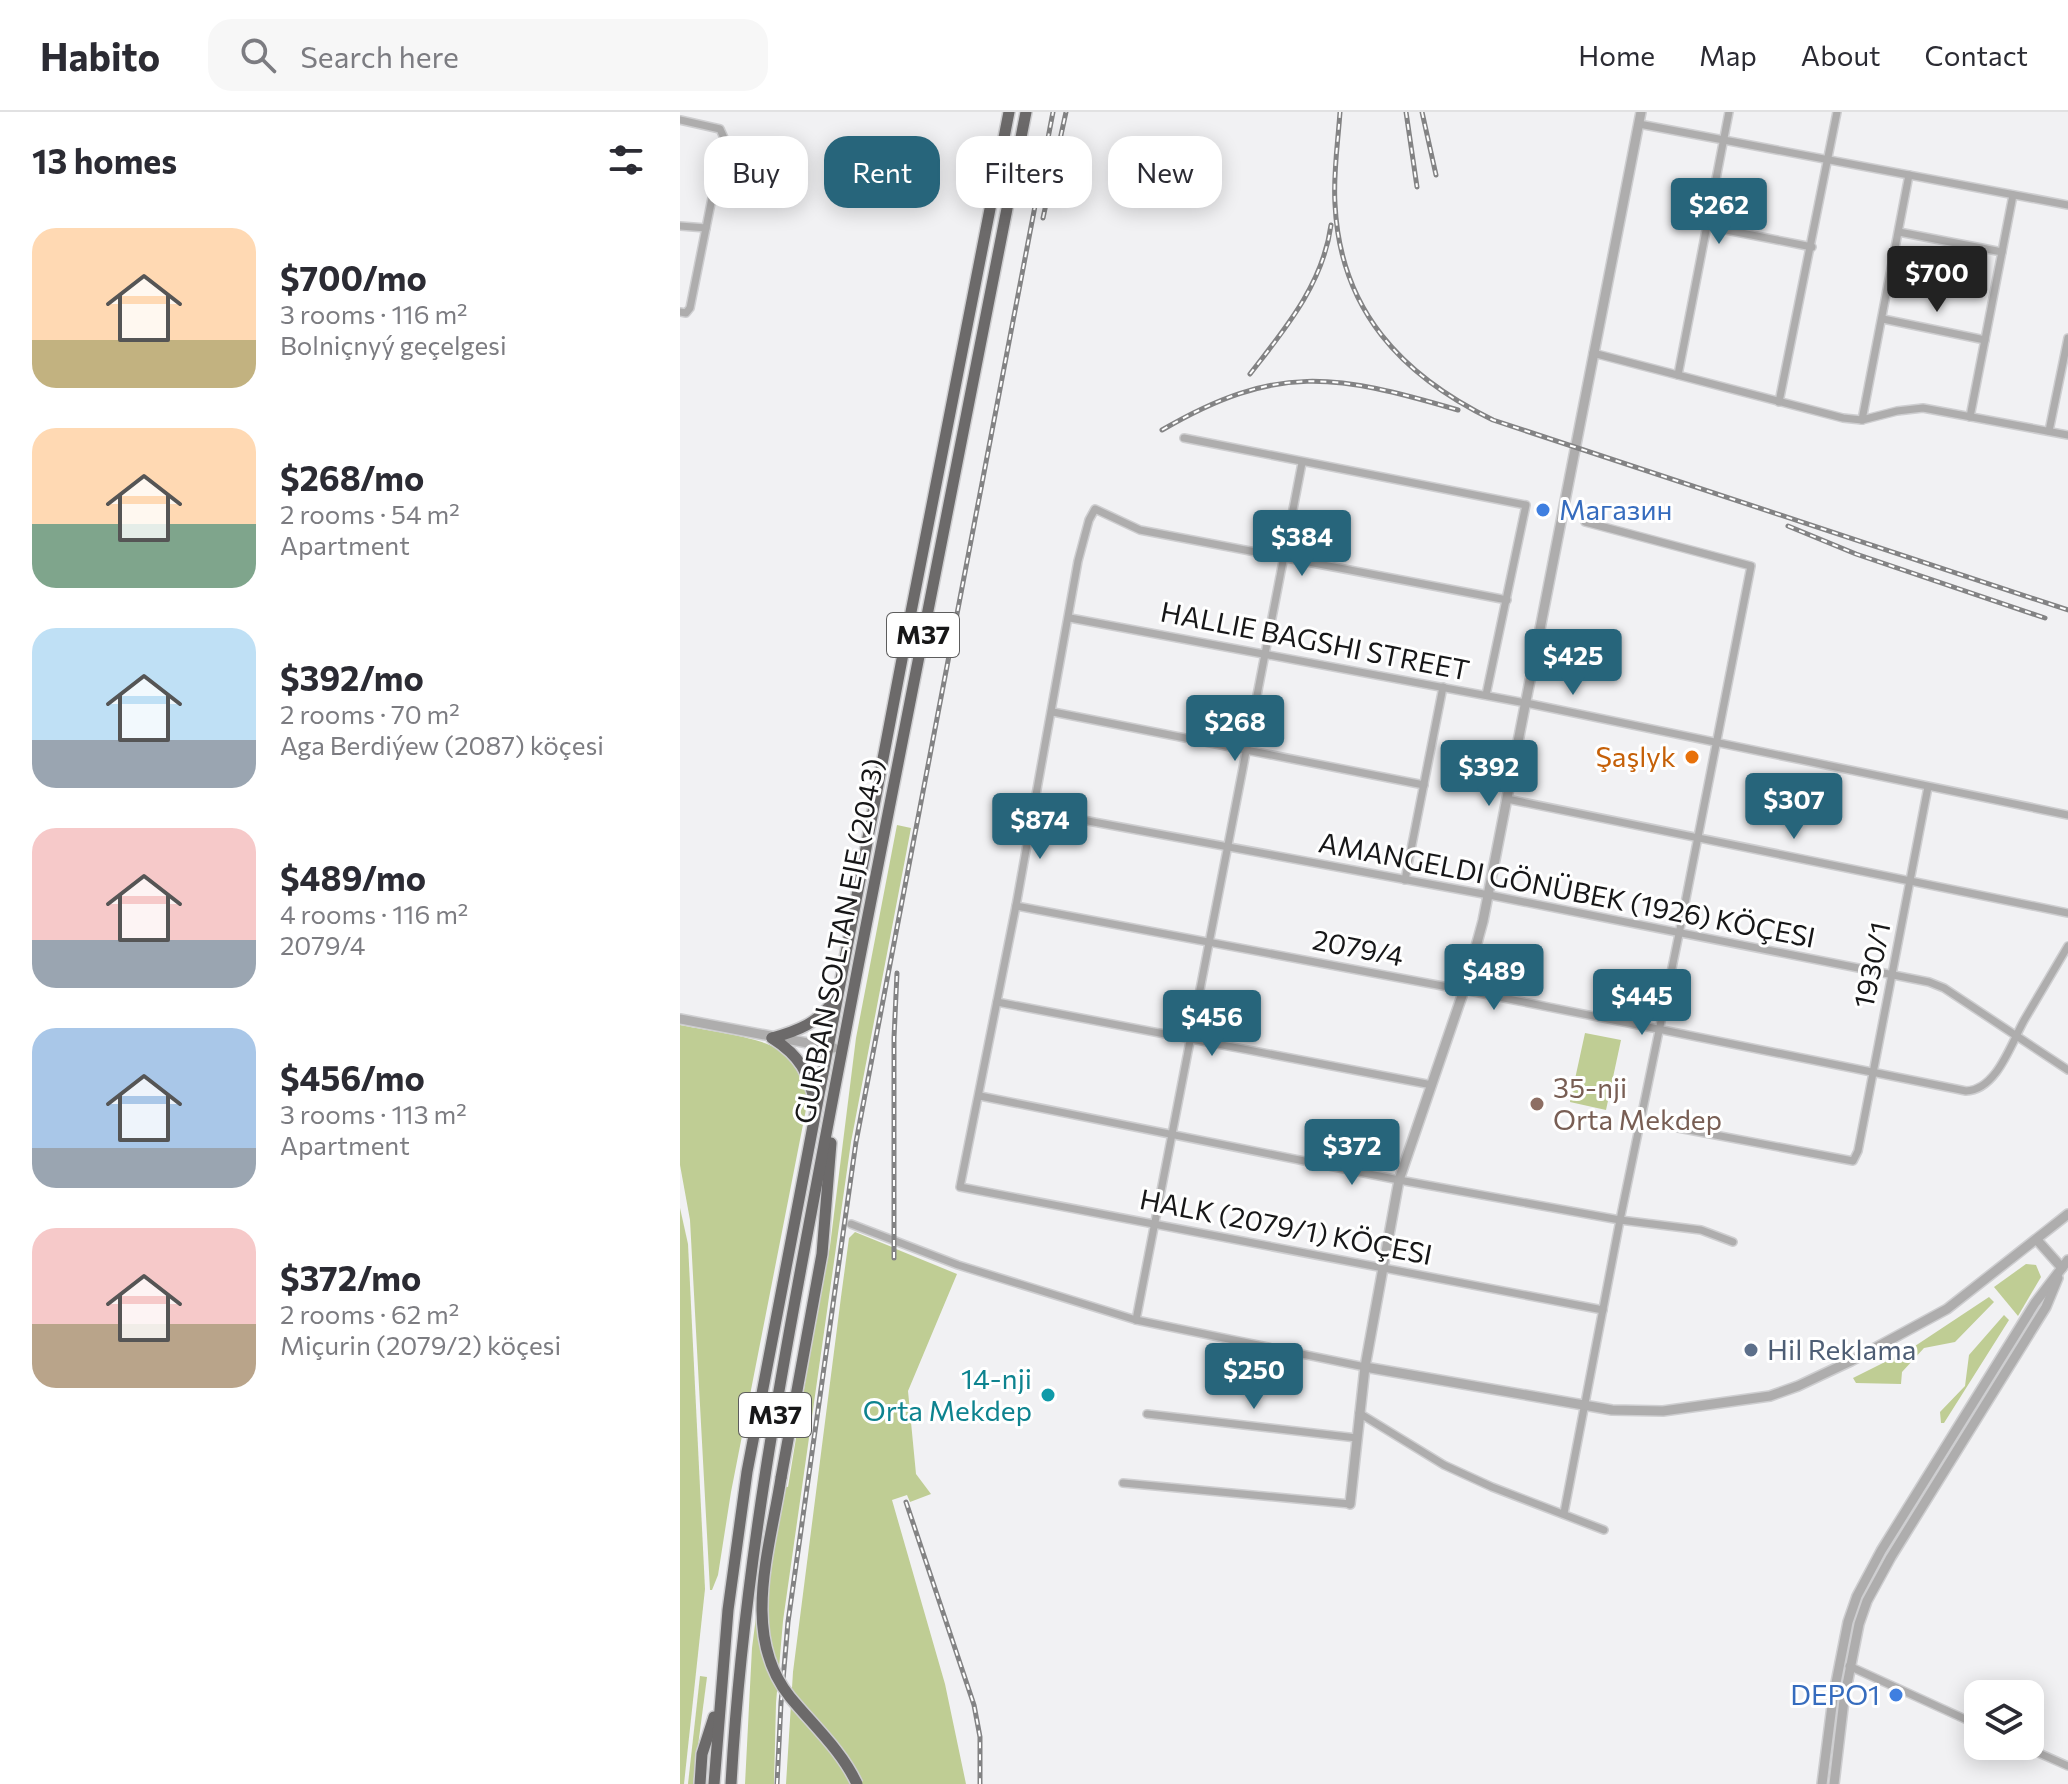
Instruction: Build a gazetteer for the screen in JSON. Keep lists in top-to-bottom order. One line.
{"streets":{"highway":["M37","GURBAN SOLTAN EJE (2043)"],"street":["HALLIE BAGSHI STREET","AMANGELDI GÖNÜBEK (1926) KÖÇESI","2079/4","1930/1","HALK (2079/1) KÖÇESI"]},"crossings":[["HALLIE BAGSHI STREET","1930/1"],["AMANGELDI GÖNÜBEK (1926) KÖÇESI","2079/4"],["AMANGELDI GÖNÜBEK (1926) KÖÇESI","1930/1"],["2079/4","1930/1"]],"places":["Магазин","Şaşlyk","35-nji Orta Mekdep","Hil Reklama","14-nji Orta Mekdep","DEPO1"],"page":{"header":"Habito","search":"Search here","nav":["Home","Map","About","Contact"],"heading":"13 homes","chip":["Buy","Rent","Filters","New"],"price":["$262","$700","$384","$425","$268","$392","$307","$874","$489","$445","$456","$372","$250"],"list":[{"name":"$700/mo","note":"3 rooms · 116 m² · Bolniçnyý geçelgesi"},{"name":"$268/mo","note":"2 rooms · 54 m² · Apartment"},{"name":"$392/mo","note":"2 rooms · 70 m² · Aga Berdiýew (2087) köçesi"},{"name":"$489/mo","note":"4 rooms · 116 m² · 2079/4"},{"name":"$456/mo","note":"3 rooms · 113 m² · Apartment"},{"name":"$372/mo","note":"2 rooms · 62 m² · Miçurin (2079/2) köçesi"}]}}
